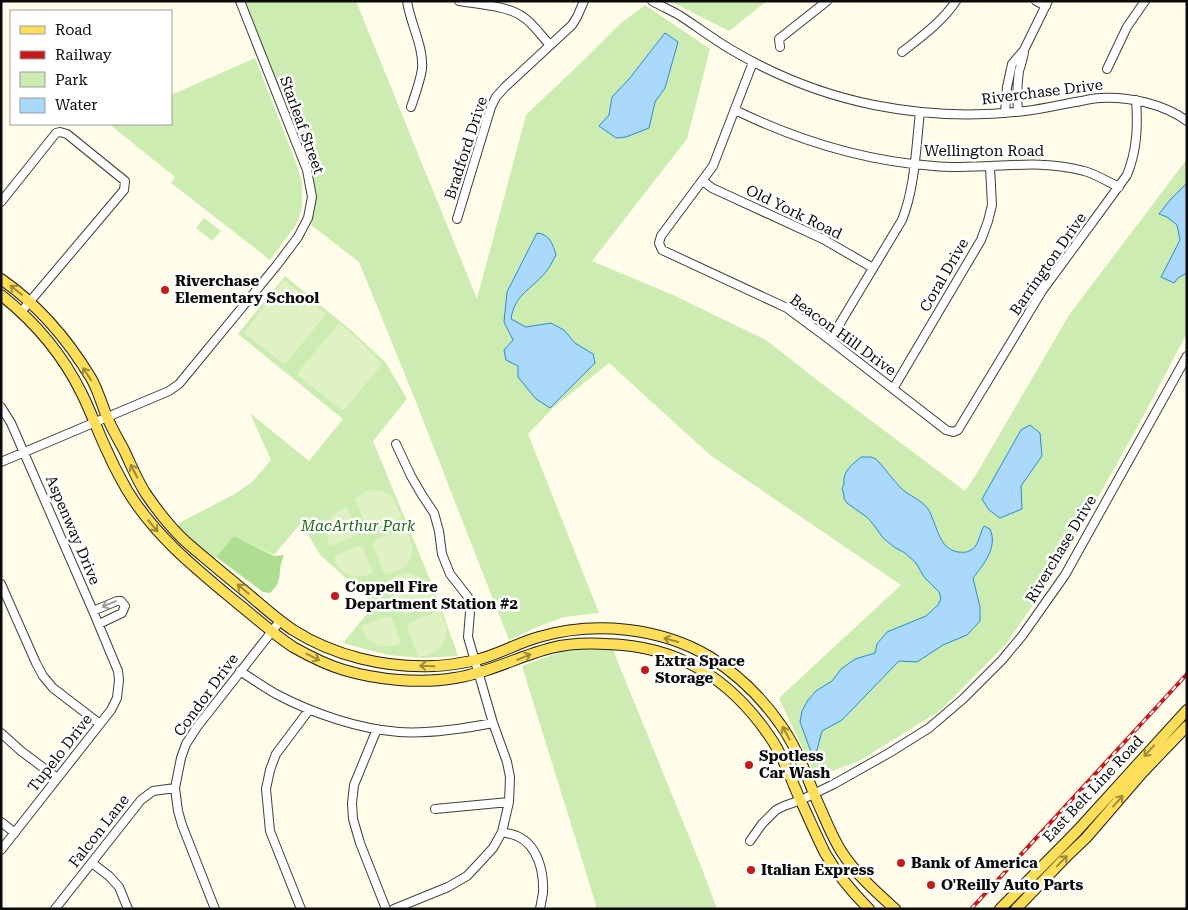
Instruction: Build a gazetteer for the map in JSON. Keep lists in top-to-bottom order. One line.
{"streets":{"main road":["East Belt Line Road"],"street":["Riverchase Drive","Starleaf Street","Bradford Drive","Wellington Road","Old York Road","Barrington Drive","Coral Drive","Beacon Hill Drive","Aspenway Drive","Condor Drive","Tupelo Drive","Falcon Lane"]},"crossings":[["Riverchase Drive","Barrington Drive"],["Starleaf Street","Aspenway Drive"],["Wellington Road","Barrington Drive"],["Wellington Road","Coral Drive"],["Old York Road","Beacon Hill Drive"],["Barrington Drive","Beacon Hill Drive"],["Coral Drive","Beacon Hill Drive"],["Aspenway Drive","Tupelo Drive"],["Condor Drive","Falcon Lane"]],"parks":["MacArthur Park"],"places":["Riverchase Elementary School","Coppell Fire Department Station #2","Extra Space Storage","Spotless Car Wash","Bank of America","Italian Express","O'Reilly Auto Parts"],"legend":["Road","Railway","Park","Water"]}
